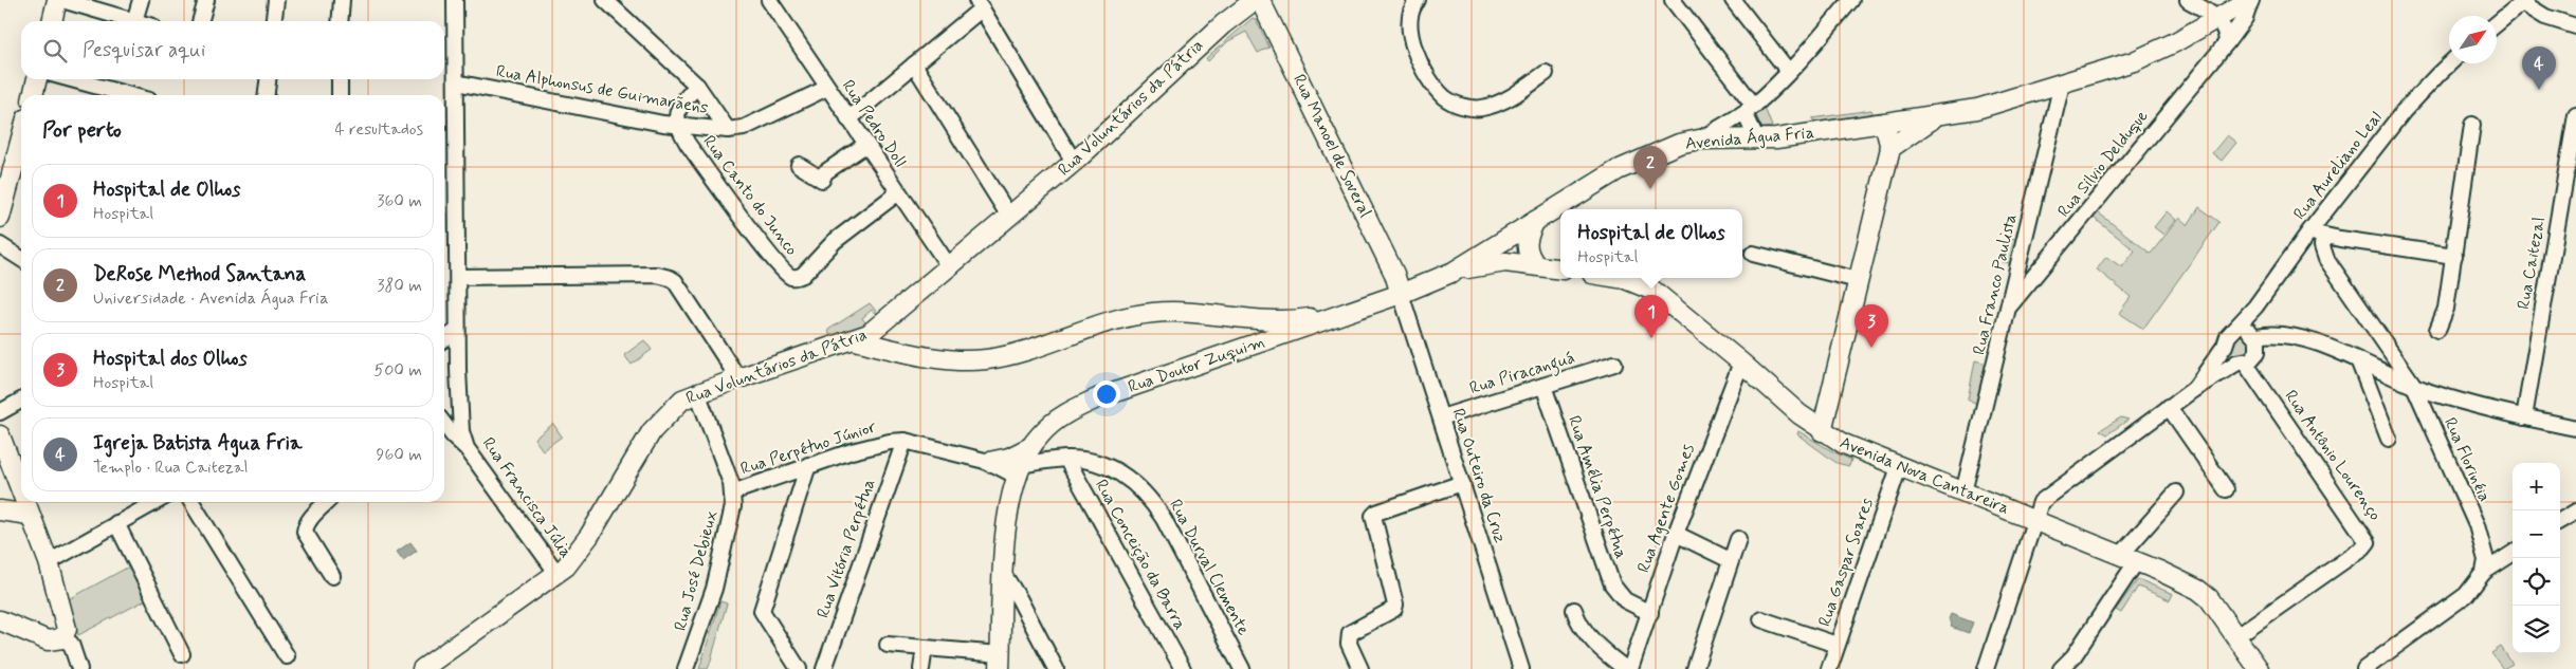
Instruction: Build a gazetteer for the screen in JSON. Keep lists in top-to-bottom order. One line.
{"streets":{"main road":["Rua Voluntários da Pátria","Avenida Água Fria","Rua Manoel de Soveral","Rua Doutor Zuquim","Avenida Nova Cantareira"],"street":["Rua Alphonsus de Guimarãens","Rua Pedro Doll","Rua Silvio Delduque","Rua Aureliano Leal","Rua Canto do Junco","Rua Caitezal","Rua Franco Paulista","Rua Piracanguá","Rua Perpétuo Júnior","Rua Antônio Lourenço","Rua Florinéia","Rua Outeiro da Cruz","Rua Amélia Perpétua","Rua Francisca Júlia","Rua Agente Gomes","Rua Vitória Perpétua","Rua Conceição da Barra","Rua Gaspar Soares","Rua Durval Clemente","Rua José Debieux"]},"crossings":[["Rua Alphonsus de Guimarãens","Rua Pedro Doll"],["Rua Alphonsus de Guimarãens","Rua Canto do Junco"],["Rua Alphonsus de Guimarãens","Rua Francisca Júlia"],["Rua Voluntários da Pátria","Rua Pedro Doll"],["Rua Voluntários da Pátria","Rua Francisca Júlia"],["Rua Voluntários da Pátria","Rua José Debieux"],["Rua Pedro Doll","Rua Canto do Junco"],["Avenida Água Fria","Rua Silvio Delduque"],["Avenida Água Fria","Rua Franco Paulista"],["Avenida Água Fria","Rua Doutor Zuquim"],["Rua Manoel de Soveral","Rua Doutor Zuquim"],["Rua Manoel de Soveral","Rua Outeiro da Cruz"],["Rua Silvio Delduque","Rua Franco Paulista"],["Rua Aureliano Leal","Rua Antônio Lourenço"],["Rua Aureliano Leal","Rua Florinéia"],["Rua Aureliano Leal","Avenida Nova Cantareira"],["Rua Franco Paulista","Avenida Nova Cantareira"],["Rua Doutor Zuquim","Rua Perpétuo Júnior"],["Rua Doutor Zuquim","Rua Outeiro da Cruz"],["Rua Doutor Zuquim","Rua Durval Clemente"],["Rua Piracanguá","Rua Outeiro da Cruz"],["Rua Piracanguá","Rua Amélia Perpétua"],["Rua Perpétuo Júnior","Rua Vitória Perpétua"],["Rua Perpétuo Júnior","Rua Durval Clemente"],["Rua Perpétuo Júnior","Rua José Debieux"],["Rua Antônio Lourenço","Avenida Nova Cantareira"],["Avenida Nova Cantareira","Rua Agente Gomes"],["Avenida Nova Cantareira","Rua Gaspar Soares"],["Rua Amélia Perpétua","Rua Agente Gomes"],["Rua Conceição da Barra","Rua Durval Clemente"]],"north":"top right","page":{"search":"Pesquisar aqui","pins":["4","2","1","3"],"heading":["Por perto","4 resultados"],"list":[{"mark":"1","name":"Hospital de Olhos","note":"Hospital","value":"360 m"},{"mark":"2","name":"DeRose Method Santana","note":"Universidade · Avenida Água Fria","value":"380 m"},{"mark":"3","name":"Hospital dos Olhos","note":"Hospital","value":"500 m"},{"mark":"4","name":"Igreja Batista Agua Fria","note":"Templo · Rua Caitezal","value":"960 m"}],"popup":["Hospital de Olhos","Hospital"],"map_buttons":["+","−"]}}
